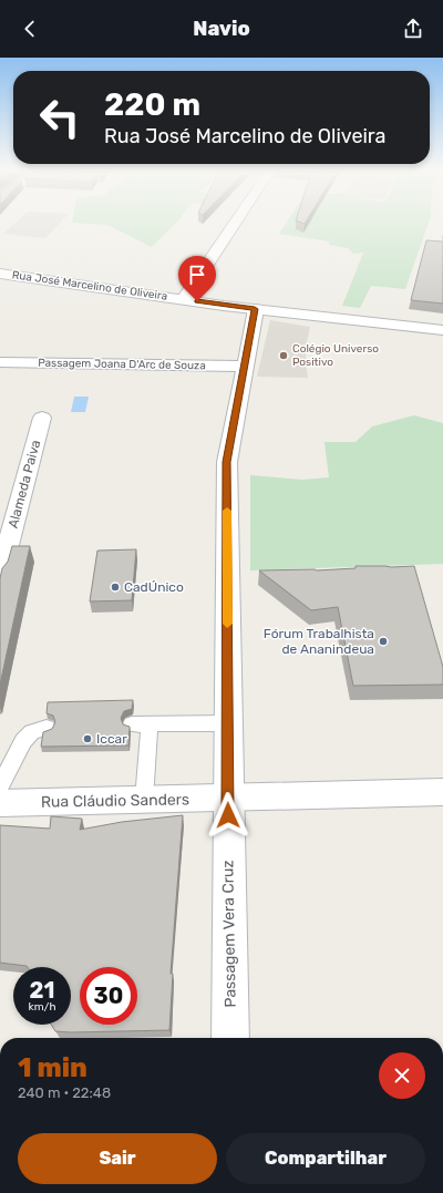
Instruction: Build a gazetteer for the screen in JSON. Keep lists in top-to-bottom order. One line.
{"streets":{"street":["Rua José Marcelino de Oliveira","Passagem Joana D'Arc de Souza","Alameda Paiva","Rua Cláudio Sanders","Passagem Vera Cruz"]},"crossings":[["Rua José Marcelino de Oliveira","Passagem Vera Cruz"],["Passagem Joana D'Arc de Souza","Passagem Vera Cruz"],["Rua Cláudio Sanders","Passagem Vera Cruz"]],"places":["Colégio Universo Positivo","CadÚnico","Fórum Trabalhista de Ananindeua","Iccar"],"page":{"header":"Navio","turn":["220 m","Rua José Marcelino de Oliveira"],"speed":"21 km/h","limit":"30","heading":["1 min","240 m · 22:48"],"buttons":["Sair","Compartilhar"]}}
